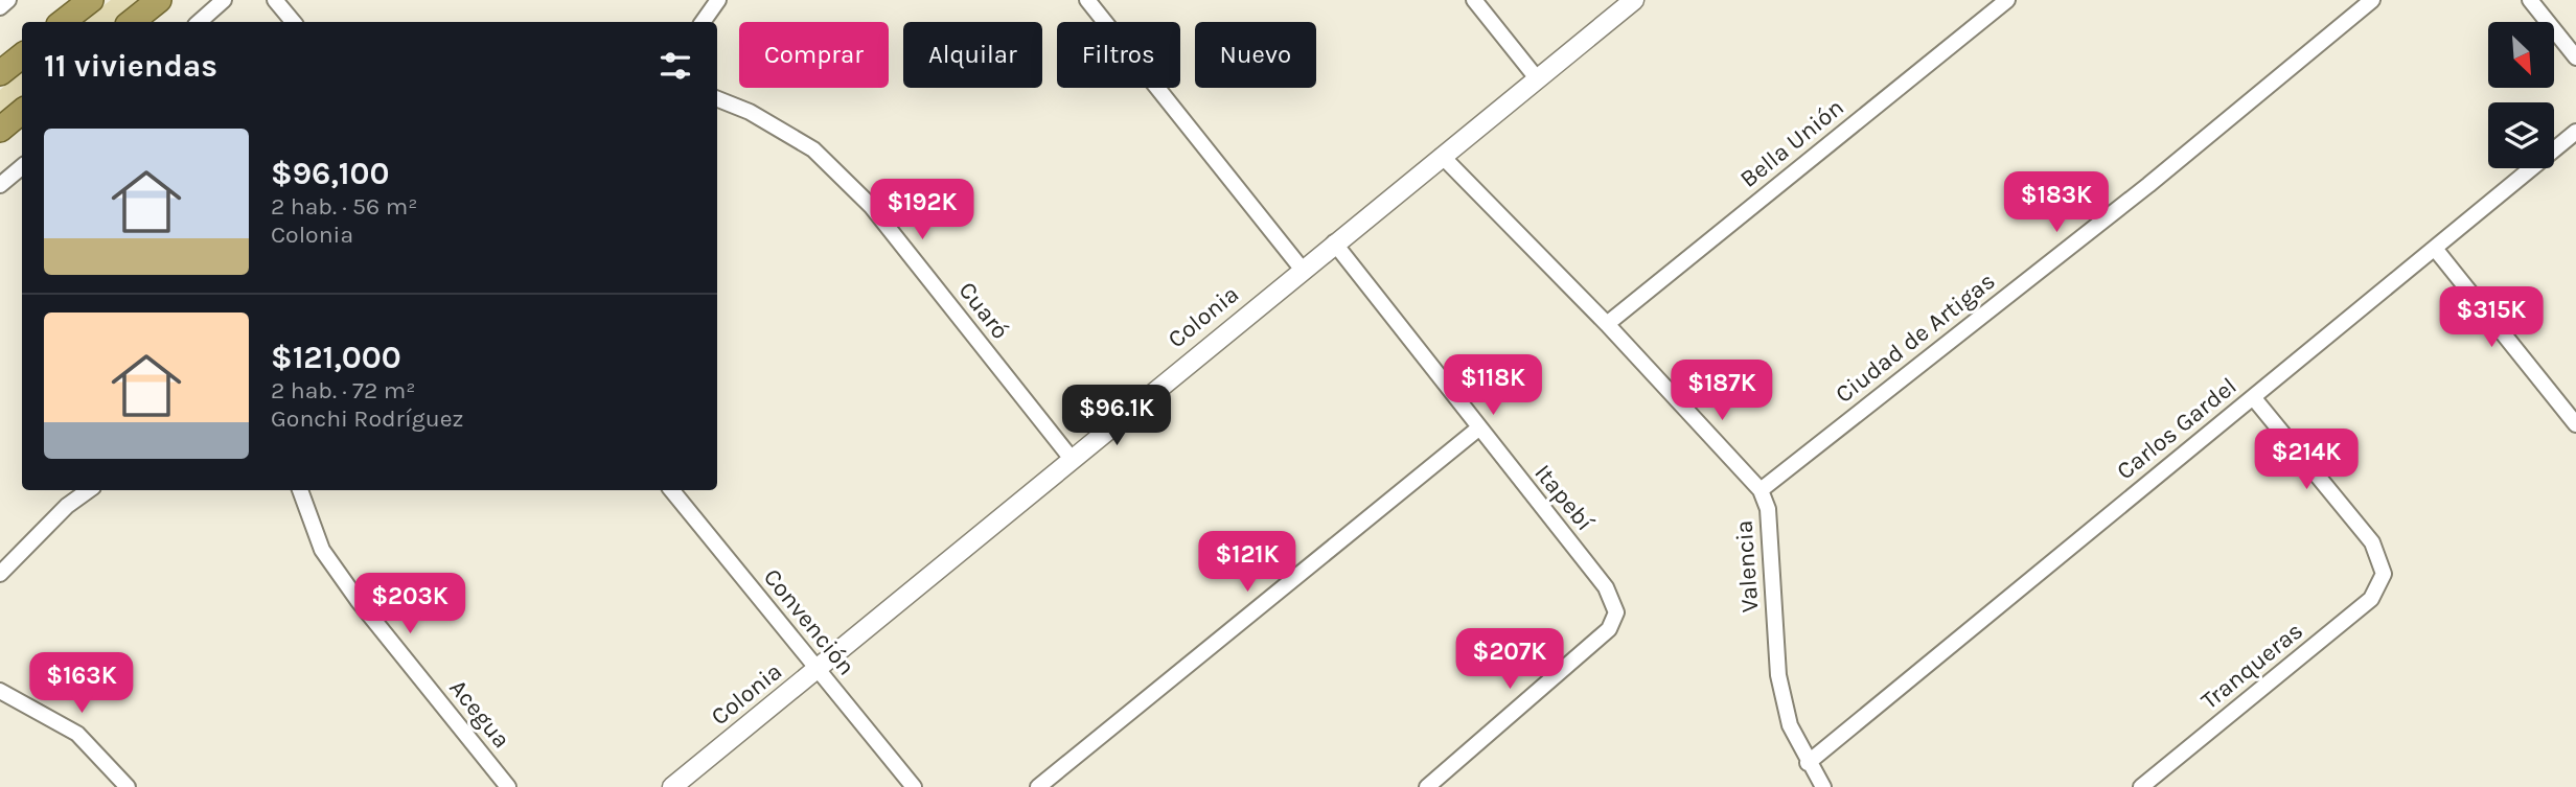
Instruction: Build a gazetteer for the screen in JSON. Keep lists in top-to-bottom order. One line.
{"streets":{"street":["Bella Unión","Cuaró","Colonia","Ciudad de Artigas","Carlos Gardel","Itapebí","Valencia","Convención","Tranqueras","Acegua"]},"crossings":[["Bella Unión","Valencia"],["Cuaró","Colonia"],["Colonia","Itapebí"],["Colonia","Valencia"],["Colonia","Convención"],["Ciudad de Artigas","Valencia"],["Carlos Gardel","Valencia"],["Carlos Gardel","Tranqueras"]],"north":"bottom right","page":{"chip":["Comprar","Alquilar","Filtros","Nuevo"],"heading":"11 viviendas","list":[{"name":"$96,100","note":"2 hab. · 56 m² · Colonia"},{"name":"$121,000","note":"2 hab. · 72 m² · Gonchi Rodríguez"}],"price":["$183K","$192K","$315K","$118K","$187K","$96.1K","$214K","$121K","$203K","$207K","$163K"]}}
